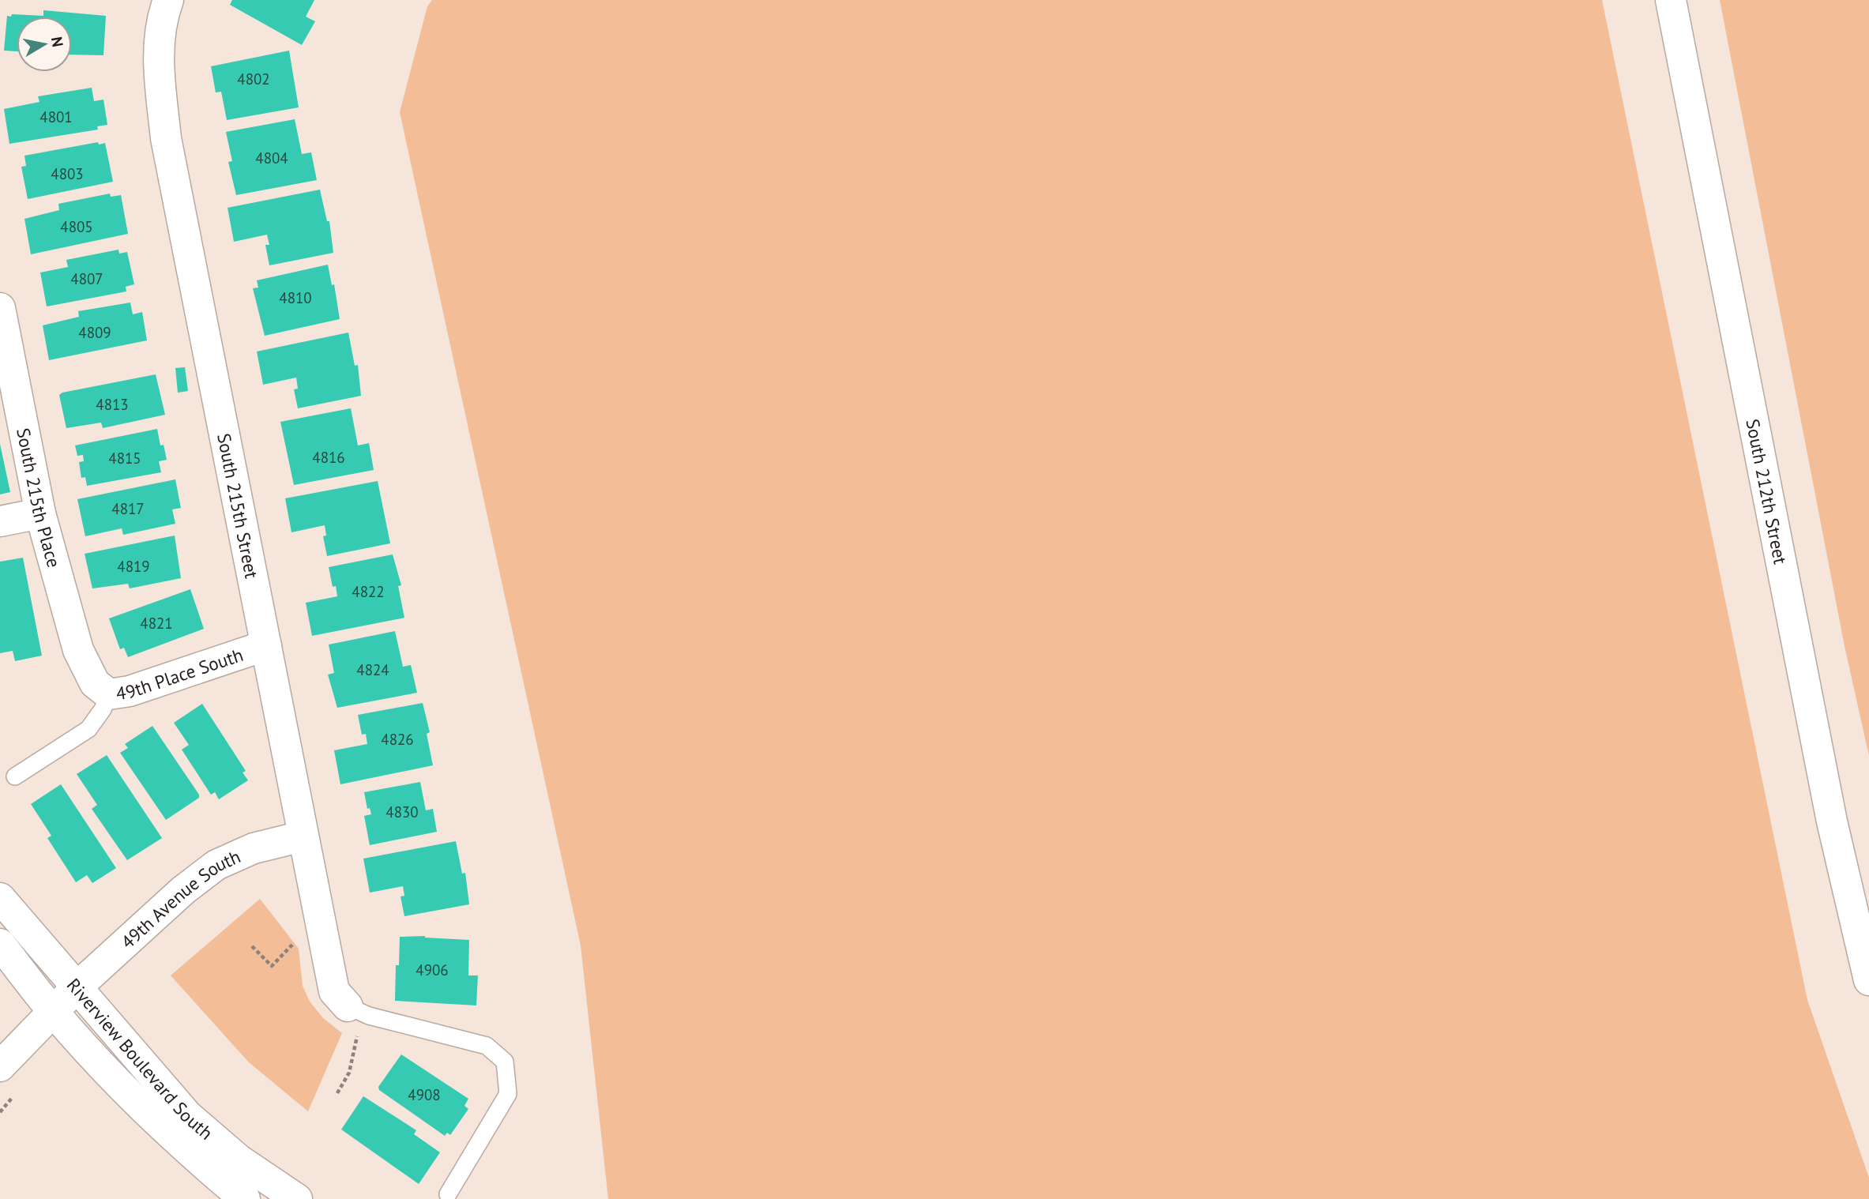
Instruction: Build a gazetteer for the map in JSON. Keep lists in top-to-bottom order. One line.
{"streets":{"street":["South 212th Street","South 215th Place","South 215th Street","49th Place South","49th Avenue South","Riverview Boulevard South"]},"crossings":[["South 215th Place","49th Place South"],["South 215th Street","49th Place South"],["South 215th Street","49th Avenue South"],["49th Avenue South","Riverview Boulevard South"]],"house_numbers":["4802","4801","4804","4803","4805","4807","4810","4809","4813","4816","4815","4817","4819","4822","4821","4824","4826","4830","4906","4908"],"north":"right"}
